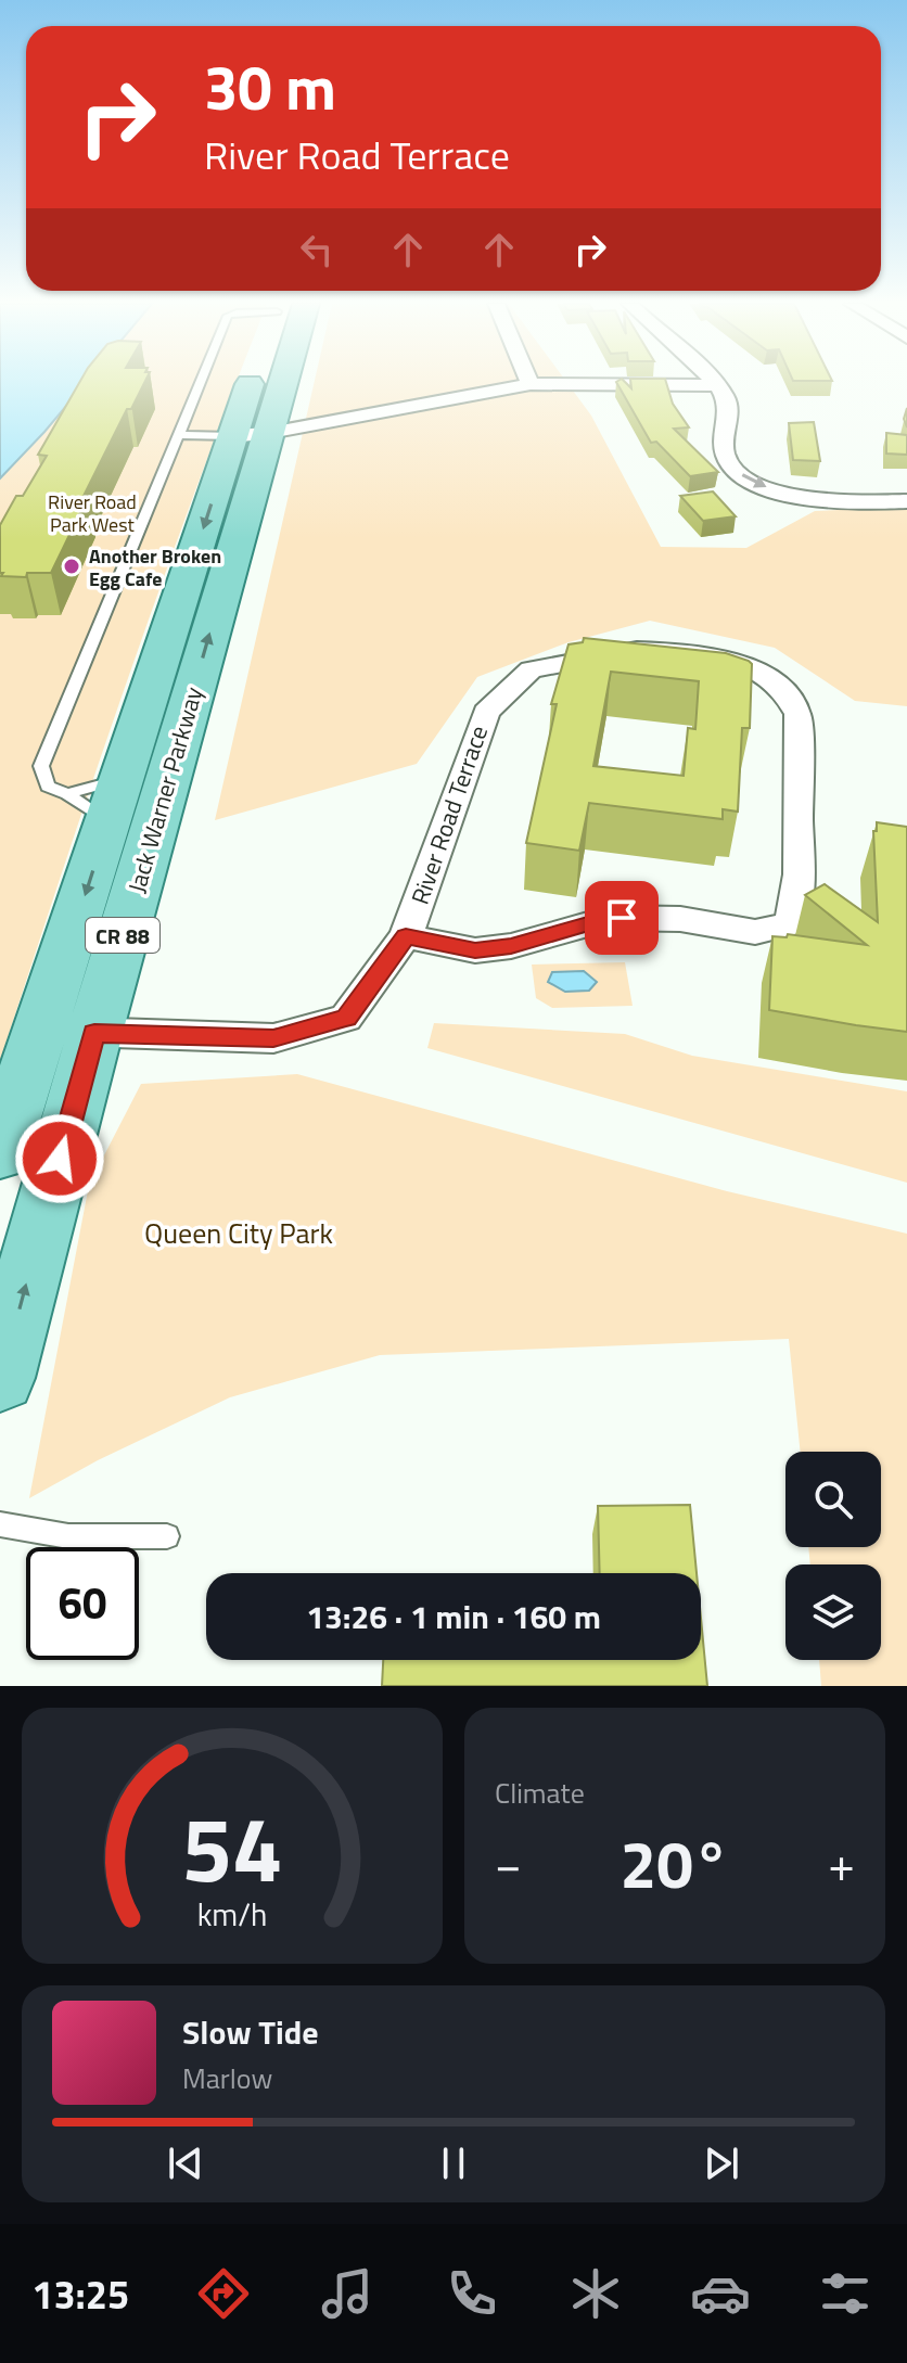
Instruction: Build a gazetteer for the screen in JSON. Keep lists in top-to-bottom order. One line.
{"streets":{"main road":["Jack Warner Parkway","CR 88"],"street":["River Road Terrace"]},"crossings":[["Jack Warner Parkway","River Road Terrace"]],"parks":["River Road Park West","Queen City Park"],"places":["Another Broken Egg Cafe"],"page":{"turn":["30 m","River Road Terrace"],"limit":"60","trip":"13:26 · 1 min · 160 m","tile":"Climate","heat":["−","20°","+"],"song":["Slow Tide","Marlow"],"tabs":"13:25","gauge":["54","km/h"]}}
